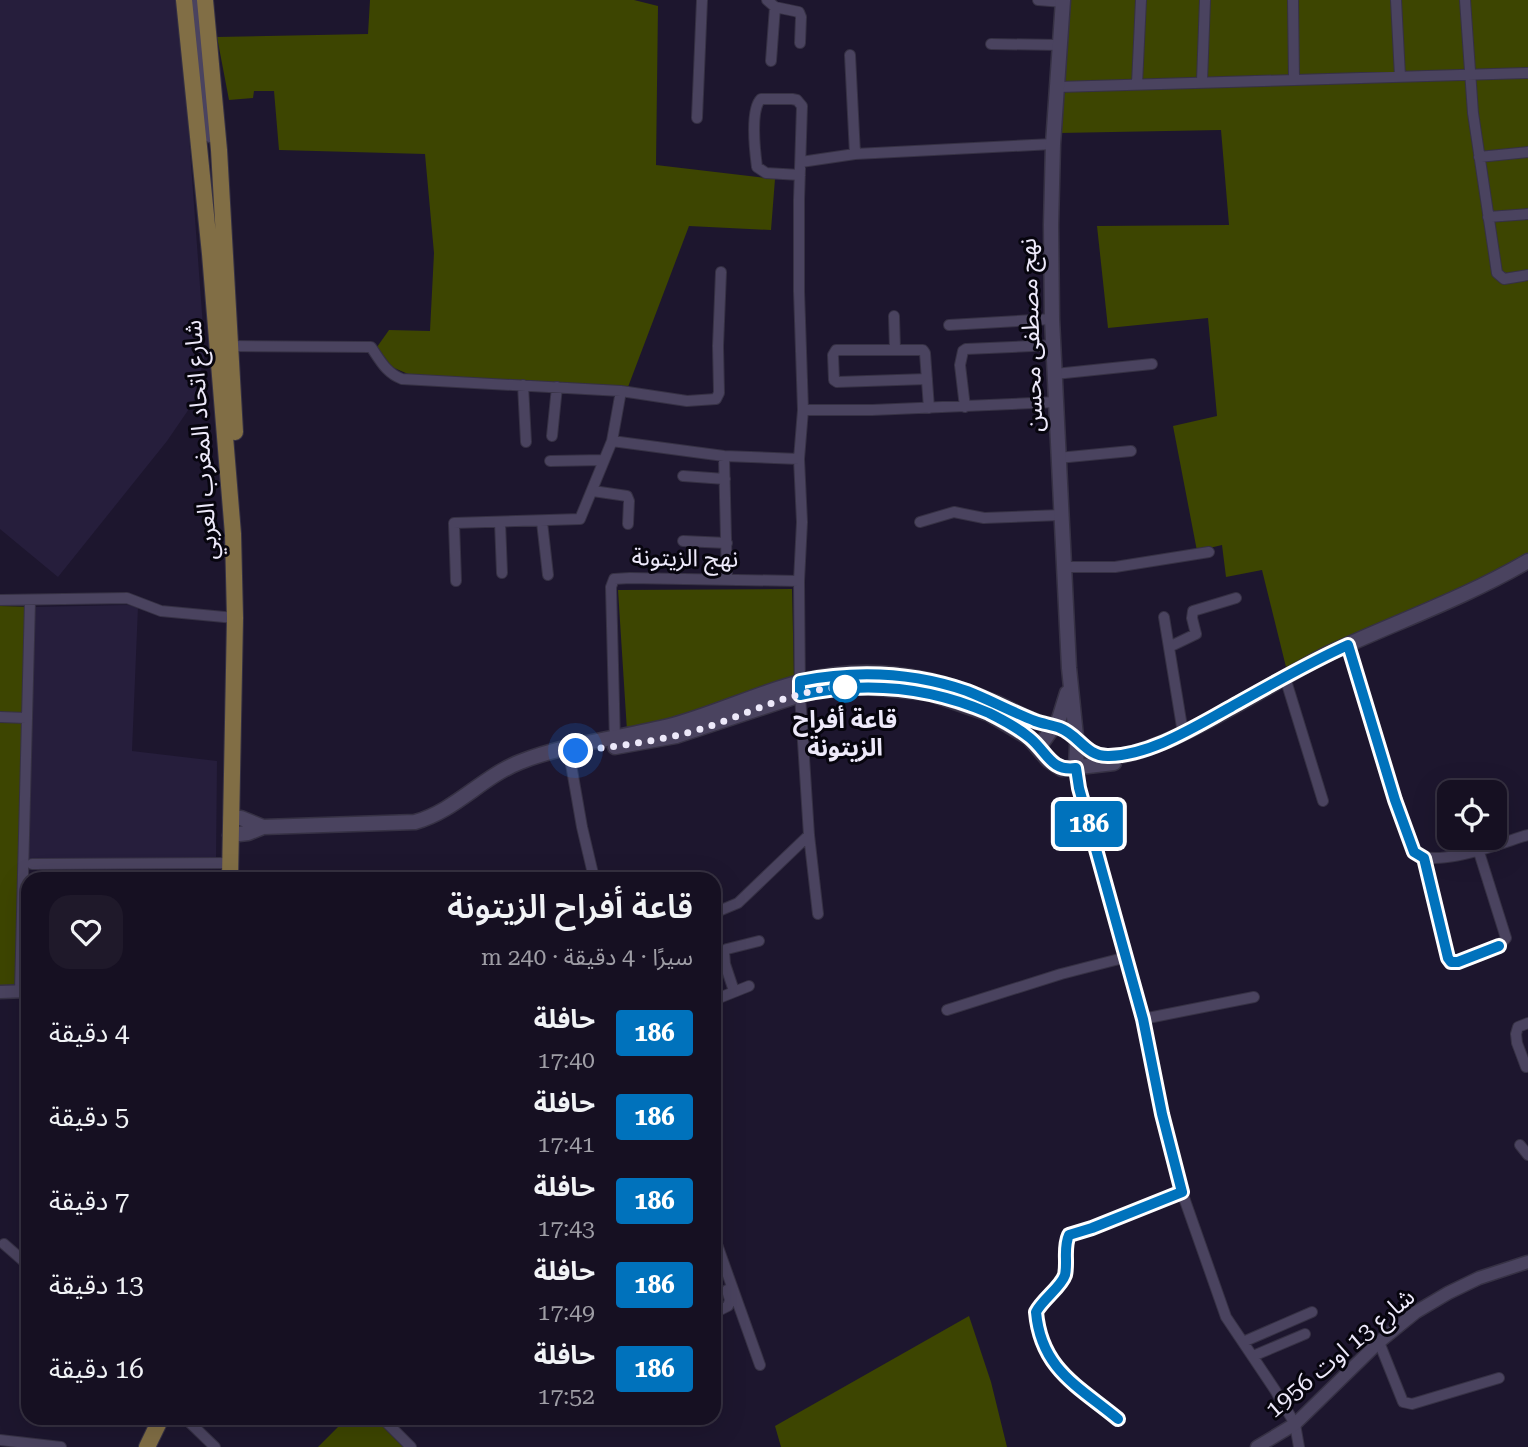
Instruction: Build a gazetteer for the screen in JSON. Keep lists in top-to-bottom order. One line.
{"streets":{"main road":["نهج مصطفى محسن","شارع اتحاد المغرب العربي"],"street":["نهج الزيتونة","شارع 13 اوت 1956"]},"places":["قاعة أفراح الزيتونة"],"lines":["bus line 186"],"page":{"on_map":"186","heading":["قاعة أفراح الزيتونة","سيرًا · 4 دقيقة · 240 m"],"list":[{"mark":"186","name":"حافلة","note":"17:40","value":"4 دقيقة"},{"mark":"186","name":"حافلة","note":"17:41","value":"5 دقيقة"},{"mark":"186","name":"حافلة","note":"17:43","value":"7 دقيقة"},{"mark":"186","name":"حافلة","note":"17:49","value":"13 دقيقة"},{"mark":"186","name":"حافلة","note":"17:52","value":"16 دقيقة"}]}}
